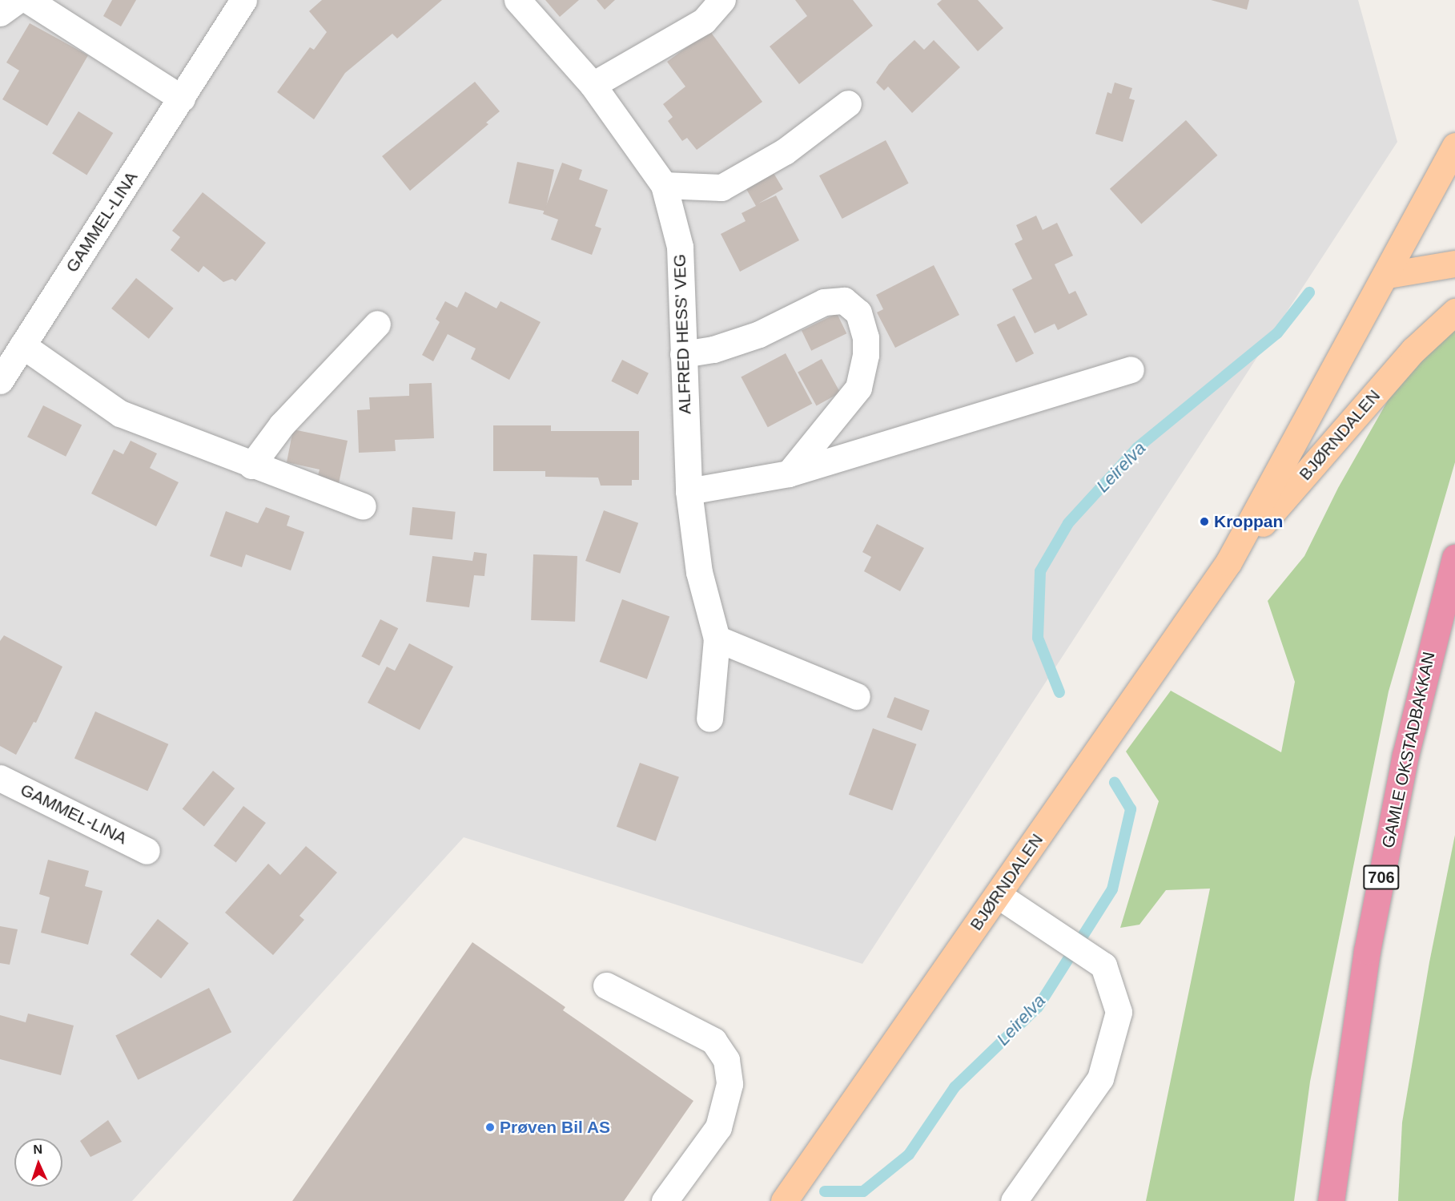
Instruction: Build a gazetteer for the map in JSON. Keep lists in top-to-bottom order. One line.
{"streets":{"highway":["GAMLE OKSTADBAKKAN","706"],"main road":["BJØRNDALEN"],"street":["GAMMEL-LINA","ALFRED HESS' VEG"]},"water":["Leirelva"],"places":["Kroppan","Prøven Bil AS"],"north":"top"}
